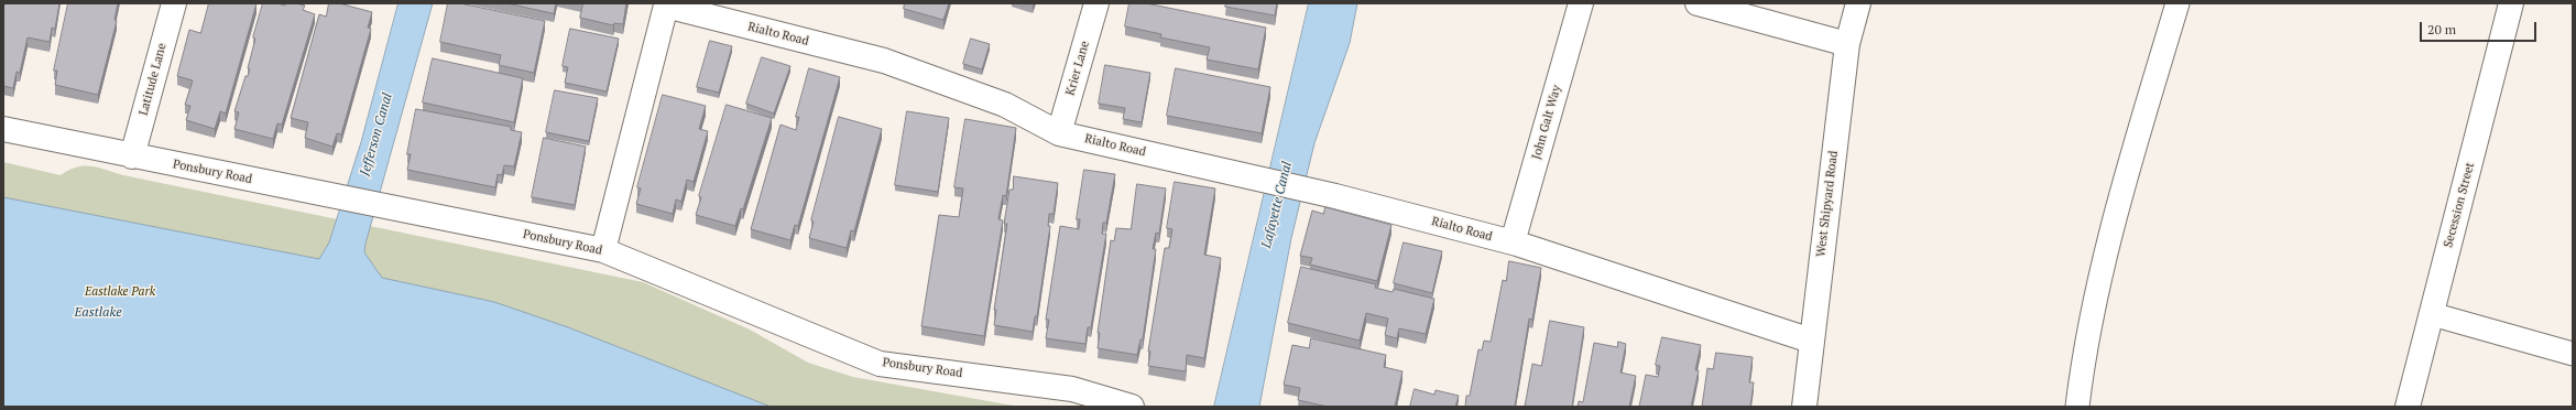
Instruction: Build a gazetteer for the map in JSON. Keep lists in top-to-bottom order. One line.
{"streets":{"street":["Rialto Road","Krier Lane","Latitude Lane","John Galt Way","Ponsbury Road","West Shipyard Road","Secession Street"]},"crossings":[["Rialto Road","Krier Lane"],["Rialto Road","John Galt Way"],["Rialto Road","Ponsbury Road"],["Rialto Road","West Shipyard Road"],["Latitude Lane","Ponsbury Road"]],"water":["Jefferson Canal","Lafayette Canal","Eastlake"],"parks":["Eastlake Park"],"scale_bar":"20 m"}
